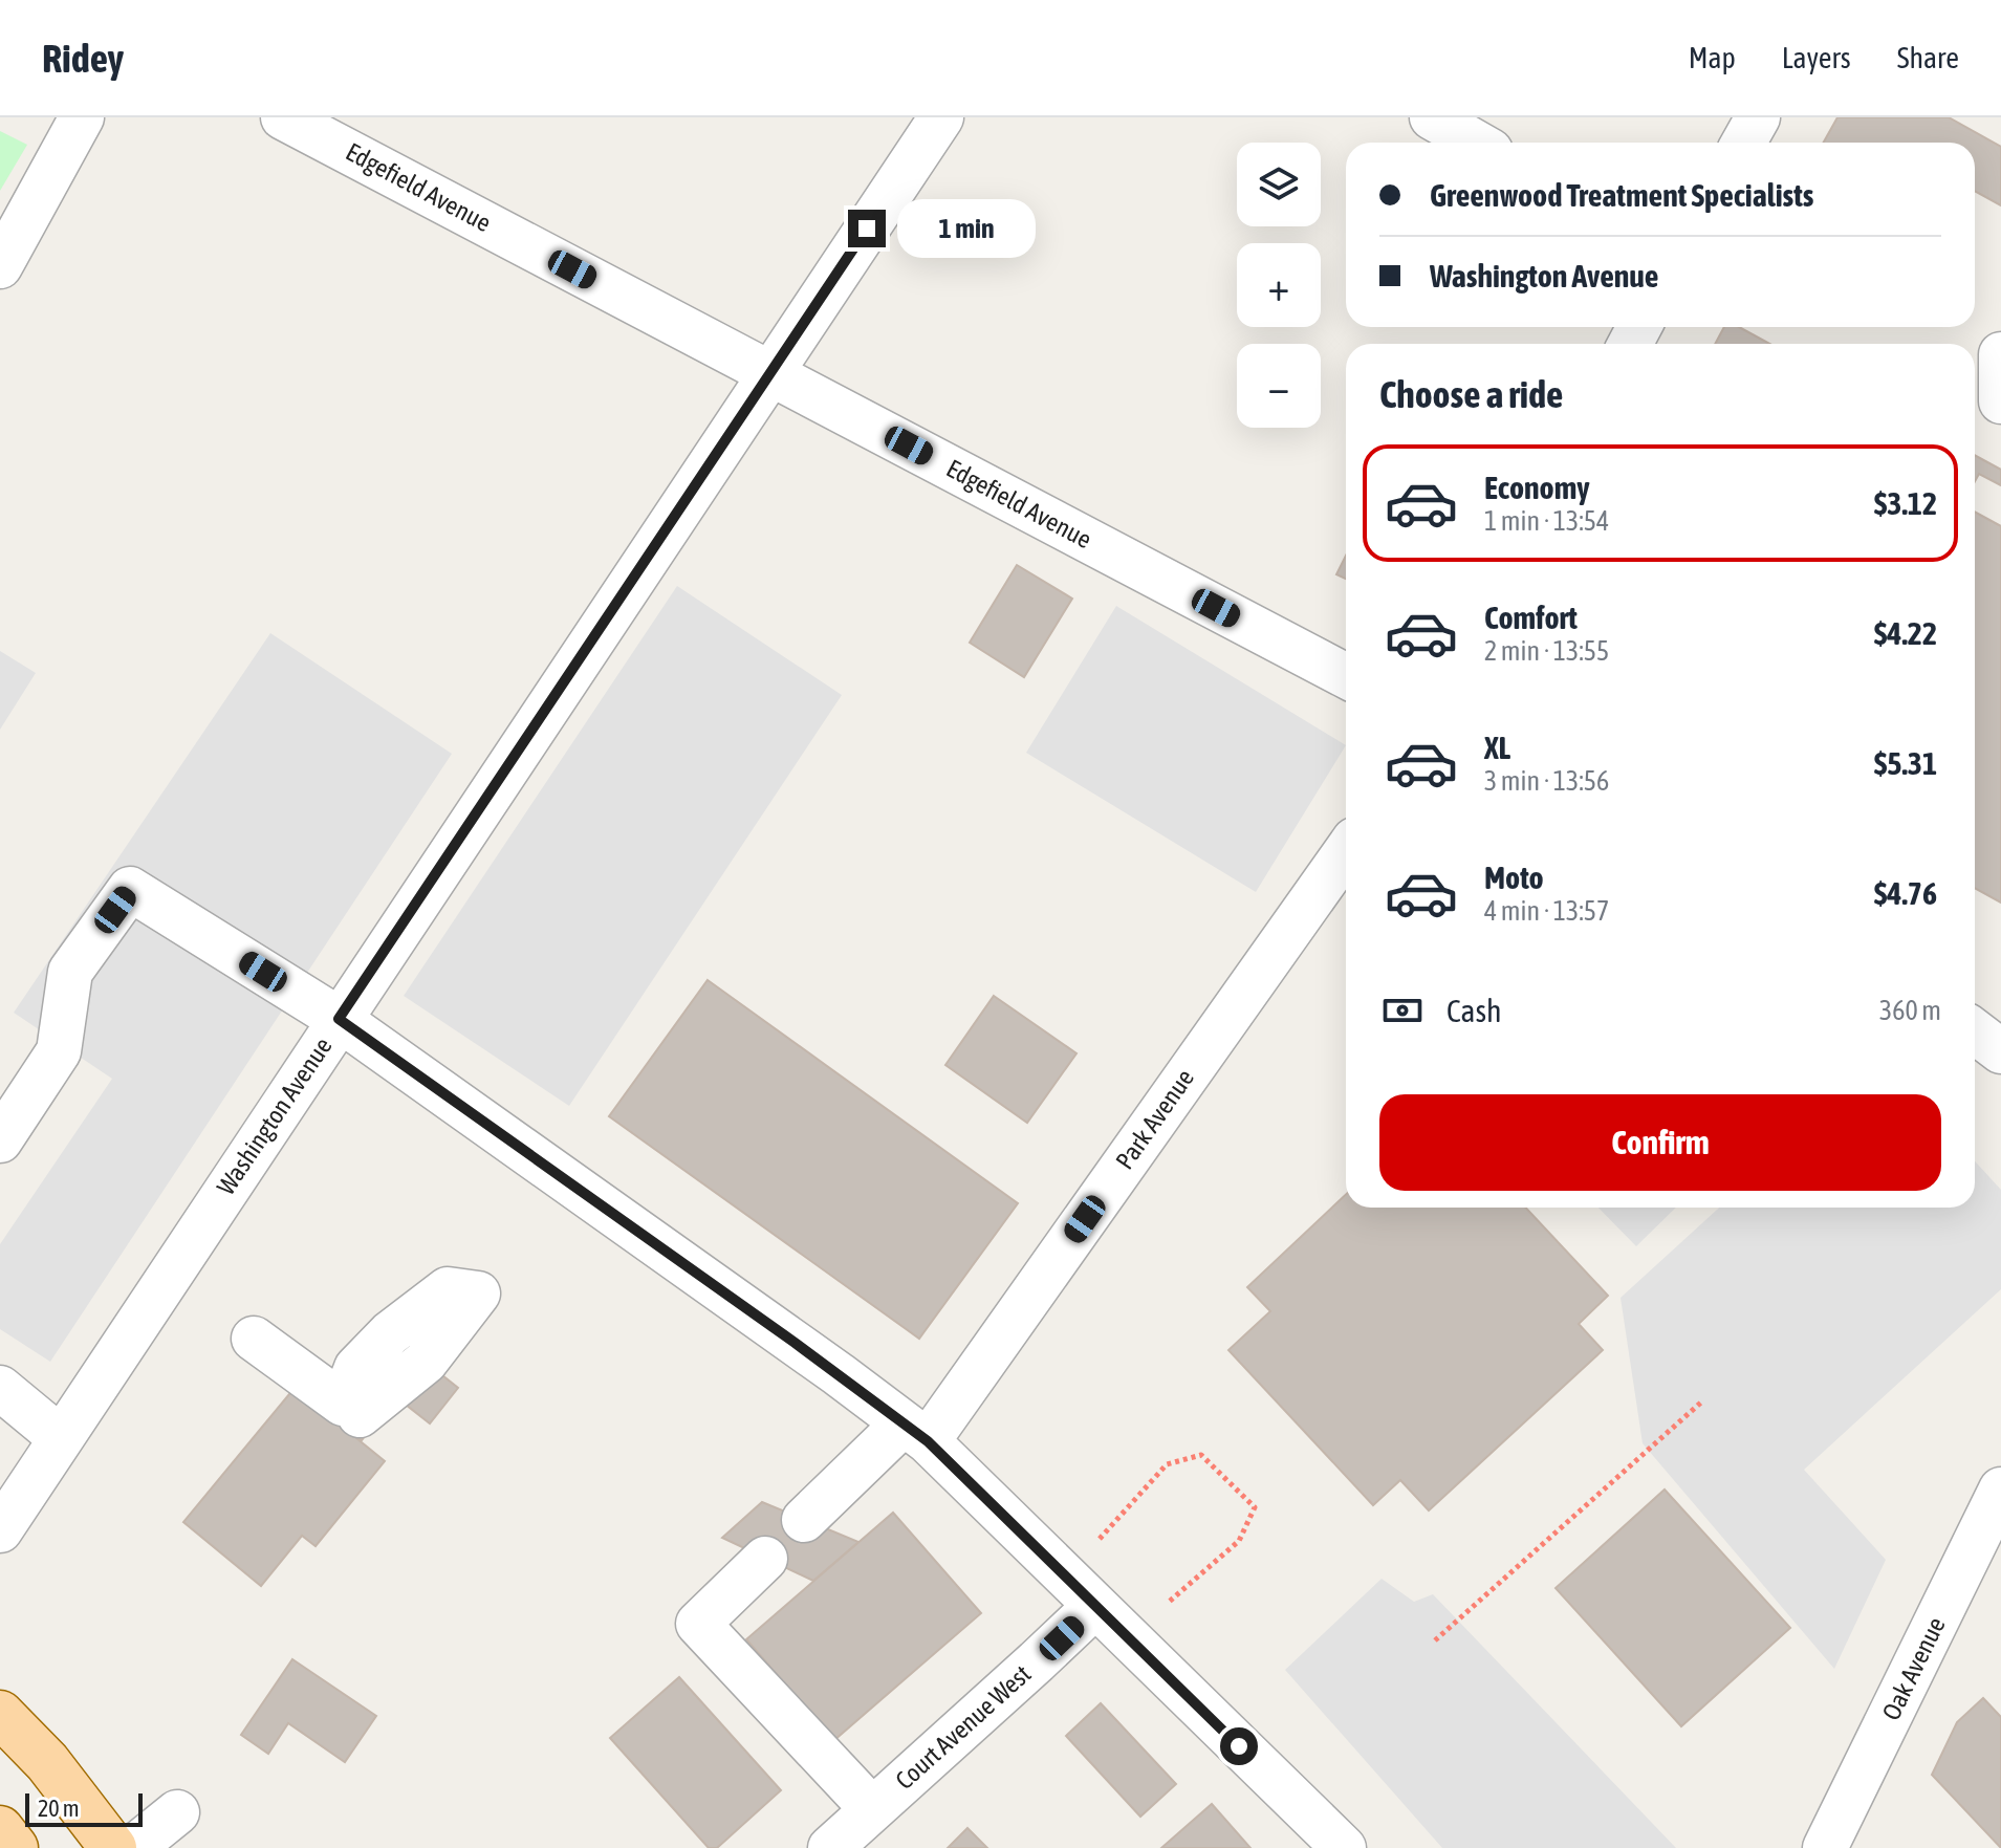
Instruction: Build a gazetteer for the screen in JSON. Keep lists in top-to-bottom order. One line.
{"streets":{"street":["Edgefield Avenue","Washington Avenue","Park Avenue","Oak Avenue","Court Avenue West"]},"crossings":[["Edgefield Avenue","Washington Avenue"]],"scale_bar":"20 m","page":{"header":"Ridey","nav":["Map","Layers","Share"],"map_buttons":["+","−"],"banner":["Greenwood Treatment Specialists","Washington Avenue"],"bubble":"1 min","heading":"Choose a ride","list":[{"name":"Economy","note":"1 min · 13:54","value":"$3.12"},{"name":"Comfort","note":"2 min · 13:55","value":"$4.22"},{"name":"XL","note":"3 min · 13:56","value":"$5.31"},{"name":"Moto","note":"4 min · 13:57","value":"$4.76"}],"pay":["Cash","360 m"],"buttons":"Confirm","scale":"20 m"}}
